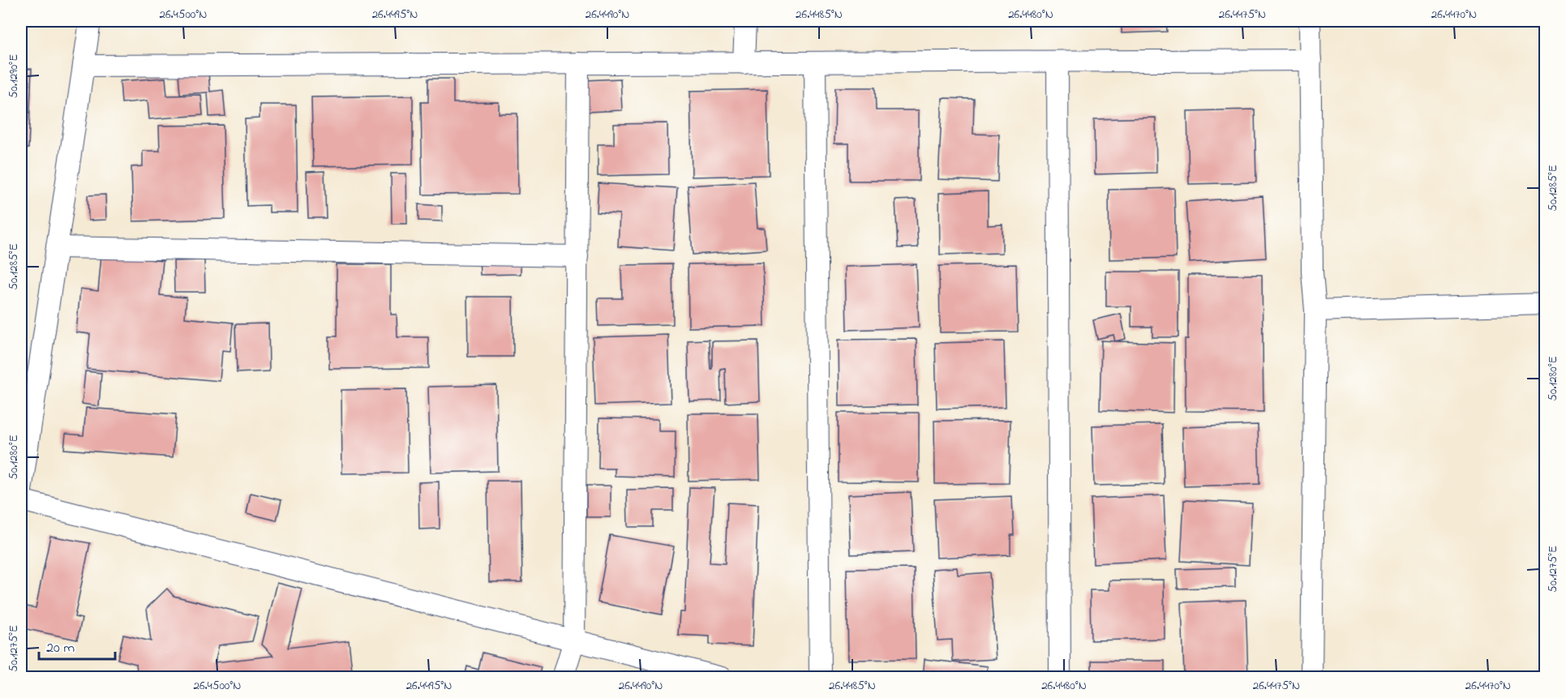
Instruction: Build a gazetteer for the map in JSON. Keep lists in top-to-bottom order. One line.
{"scale_bar":"20 m","coordinates":["26.4500°N","26.4495°N","26.4490°N","26.4485°N","26.4480°N","26.4475°N","26.4470°N","50.1290°E","50.1285°E","50.1280°E","50.1275°E"]}
